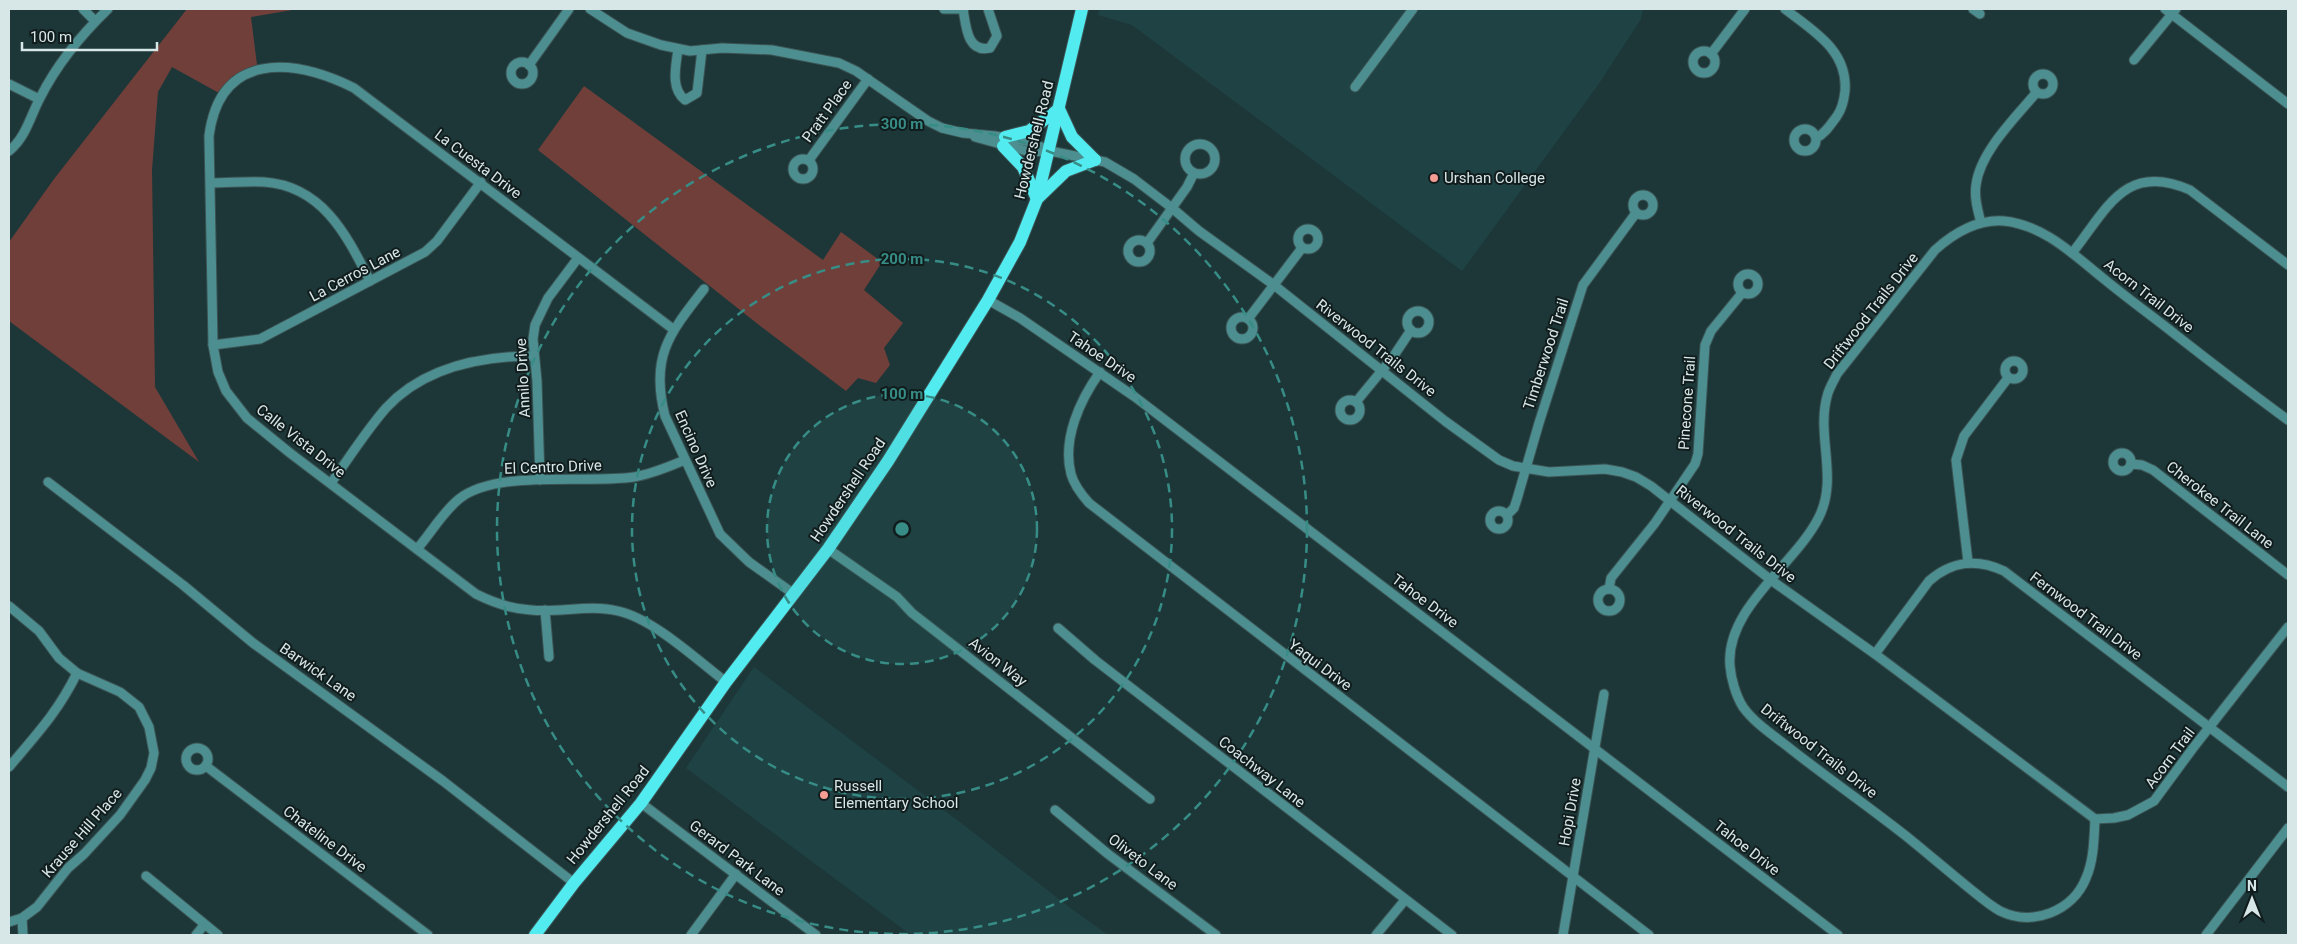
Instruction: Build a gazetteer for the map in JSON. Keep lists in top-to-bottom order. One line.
{"streets":{"main road":["Howdershell Road"],"street":["Pratt Place","La Cuesta Drive","La Cerros Lane","Acorn Trail Drive","Driftwood Trails Drive","Riverwood Trails Drive","Timberwood Trail","Tahoe Drive","Annilo Drive","Pinecone Trail","Calle Vista Drive","Encino Drive","El Centro Drive","Cherokee Trail Lane","Fernwood Trail Drive","Avion Way","Yaqui Drive","Barwick Lane","Acorn Trail","Coachway Lane","Hopi Drive","Krause Hill Place","Chateline Drive","Gerard Park Lane","Oliveto Lane"]},"crossings":[["Pratt Place","Riverwood Trails Drive"],["Howdershell Road","Riverwood Trails Drive"],["Howdershell Road","Tahoe Drive"],["Howdershell Road","Calle Vista Drive"],["Howdershell Road","Encino Drive"],["Howdershell Road","Avion Way"],["Howdershell Road","Barwick Lane"],["Howdershell Road","Gerard Park Lane"],["La Cuesta Drive","La Cerros Lane"],["La Cuesta Drive","Annilo Drive"],["La Cuesta Drive","Calle Vista Drive"],["La Cuesta Drive","Encino Drive"],["La Cerros Lane","Calle Vista Drive"],["Acorn Trail Drive","Driftwood Trails Drive"],["Driftwood Trails Drive","Riverwood Trails Drive"],["Driftwood Trails Drive","Acorn Trail"],["Riverwood Trails Drive","Timberwood Trail"],["Riverwood Trails Drive","Pinecone Trail"],["Riverwood Trails Drive","Fernwood Trail Drive"],["Riverwood Trails Drive","Acorn Trail"],["Tahoe Drive","Yaqui Drive"],["Tahoe Drive","Hopi Drive"],["Annilo Drive","El Centro Drive"],["Calle Vista Drive","El Centro Drive"],["Encino Drive","El Centro Drive"],["Fernwood Trail Drive","Acorn Trail"],["Yaqui Drive","Hopi Drive"]],"places":["Urshan College","Russell Elementary School"],"scale_bar":"100 m","north":"top","rings":["300 m","200 m","100 m"]}
